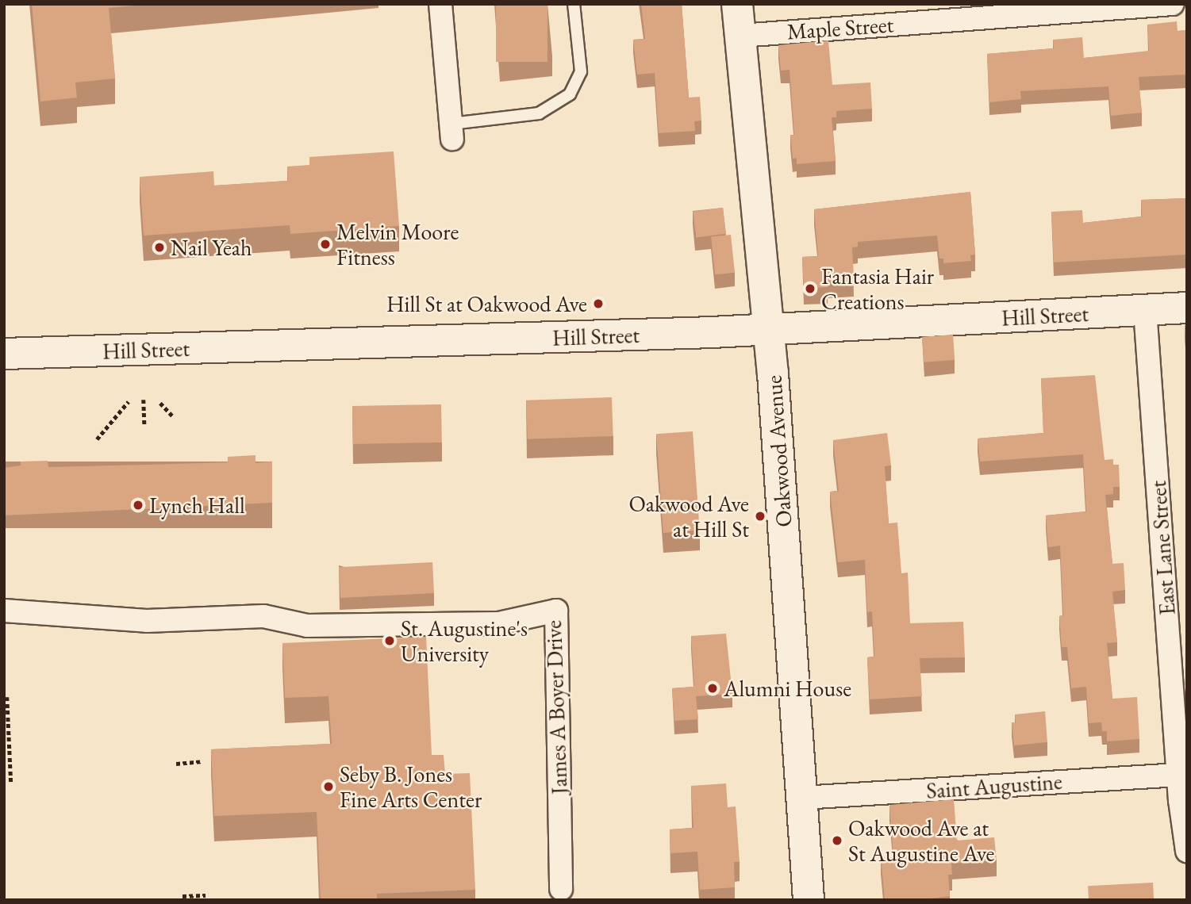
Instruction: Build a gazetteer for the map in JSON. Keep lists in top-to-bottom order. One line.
{"streets":{"street":["Maple Street","Hill Street","Oakwood Avenue","East Lane Street","James A Boyer Drive","Saint Augustine"]},"crossings":[["Maple Street","Oakwood Avenue"],["Hill Street","Oakwood Avenue"],["Hill Street","East Lane Street"],["Oakwood Avenue","Saint Augustine"],["East Lane Street","Saint Augustine"]],"places":["Melvin Moore Fitness","Nail Yeah","Fantasia Hair Creations","Hill St at Oakwood Ave","Lynch Hall","Oakwood Ave at Hill St","St. Augustine's University","Alumni House","Seby B. Jones Fine Arts Center","Oakwood Ave at St Augustine Ave"]}
